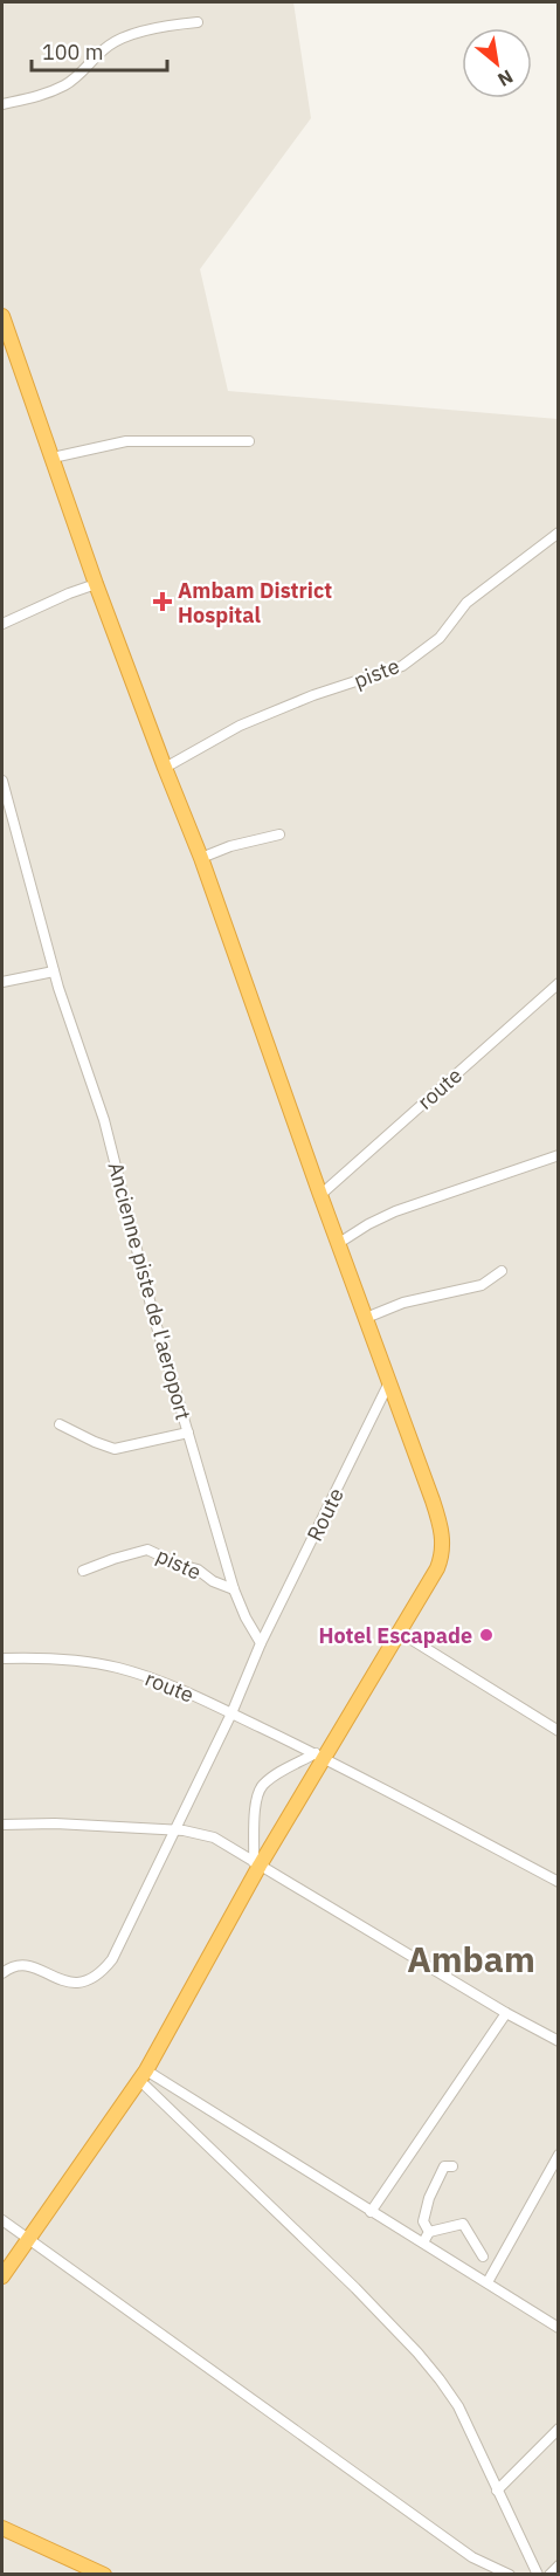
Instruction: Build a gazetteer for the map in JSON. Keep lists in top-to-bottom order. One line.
{"streets":{"street":["piste","route","Ancienne piste de l'aeroport","Route"]},"crossings":[["piste","Ancienne piste de l'aeroport"],["Ancienne piste de l'aeroport","Route"]],"districts":["Ambam"],"places":{"health":["Ambam District Hospital"],"other":["Hotel Escapade"]},"scale_bar":"100 m","north":"bottom right"}
